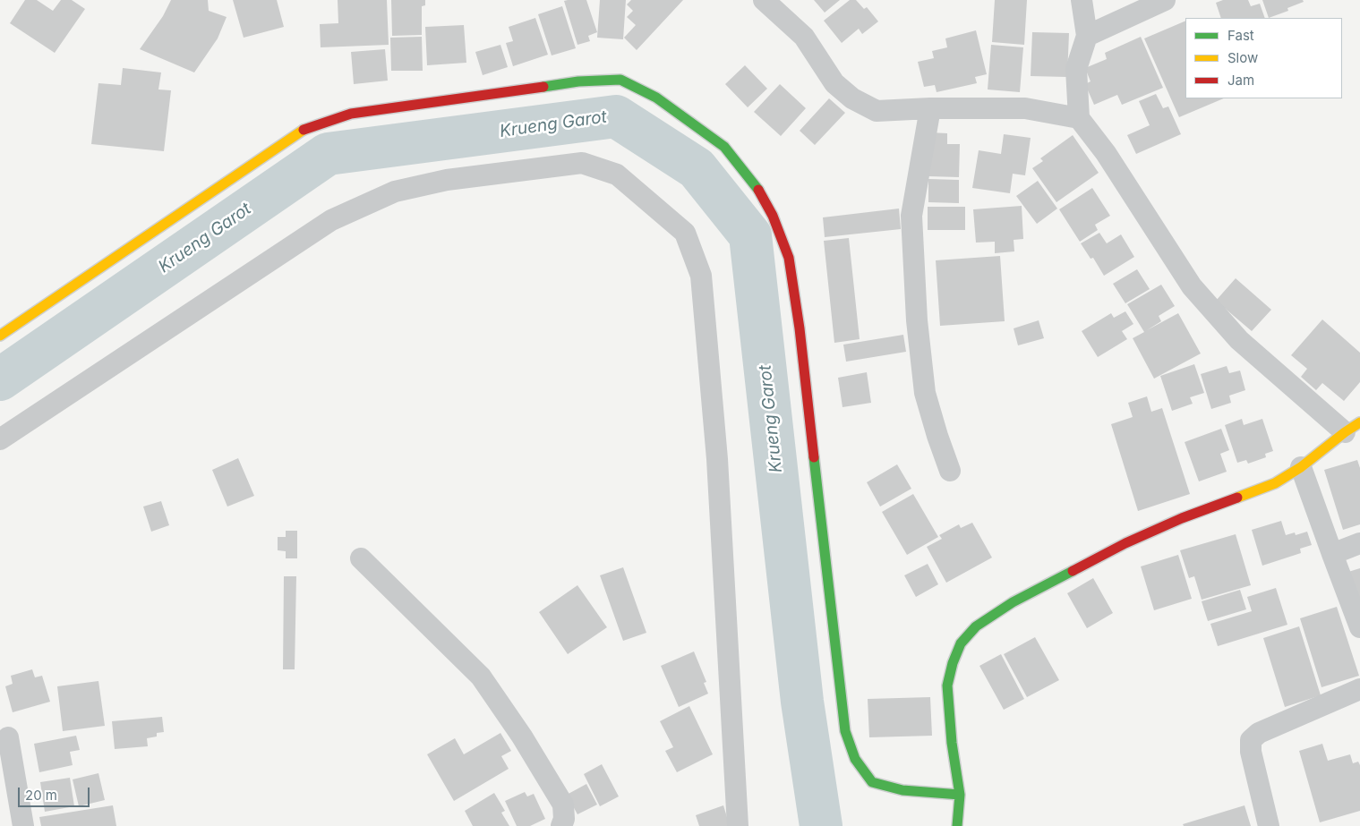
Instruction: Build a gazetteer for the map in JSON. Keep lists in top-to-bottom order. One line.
{"water":["Krueng Garot"],"legend":["Fast","Slow","Jam"],"scale_bar":"20 m"}
